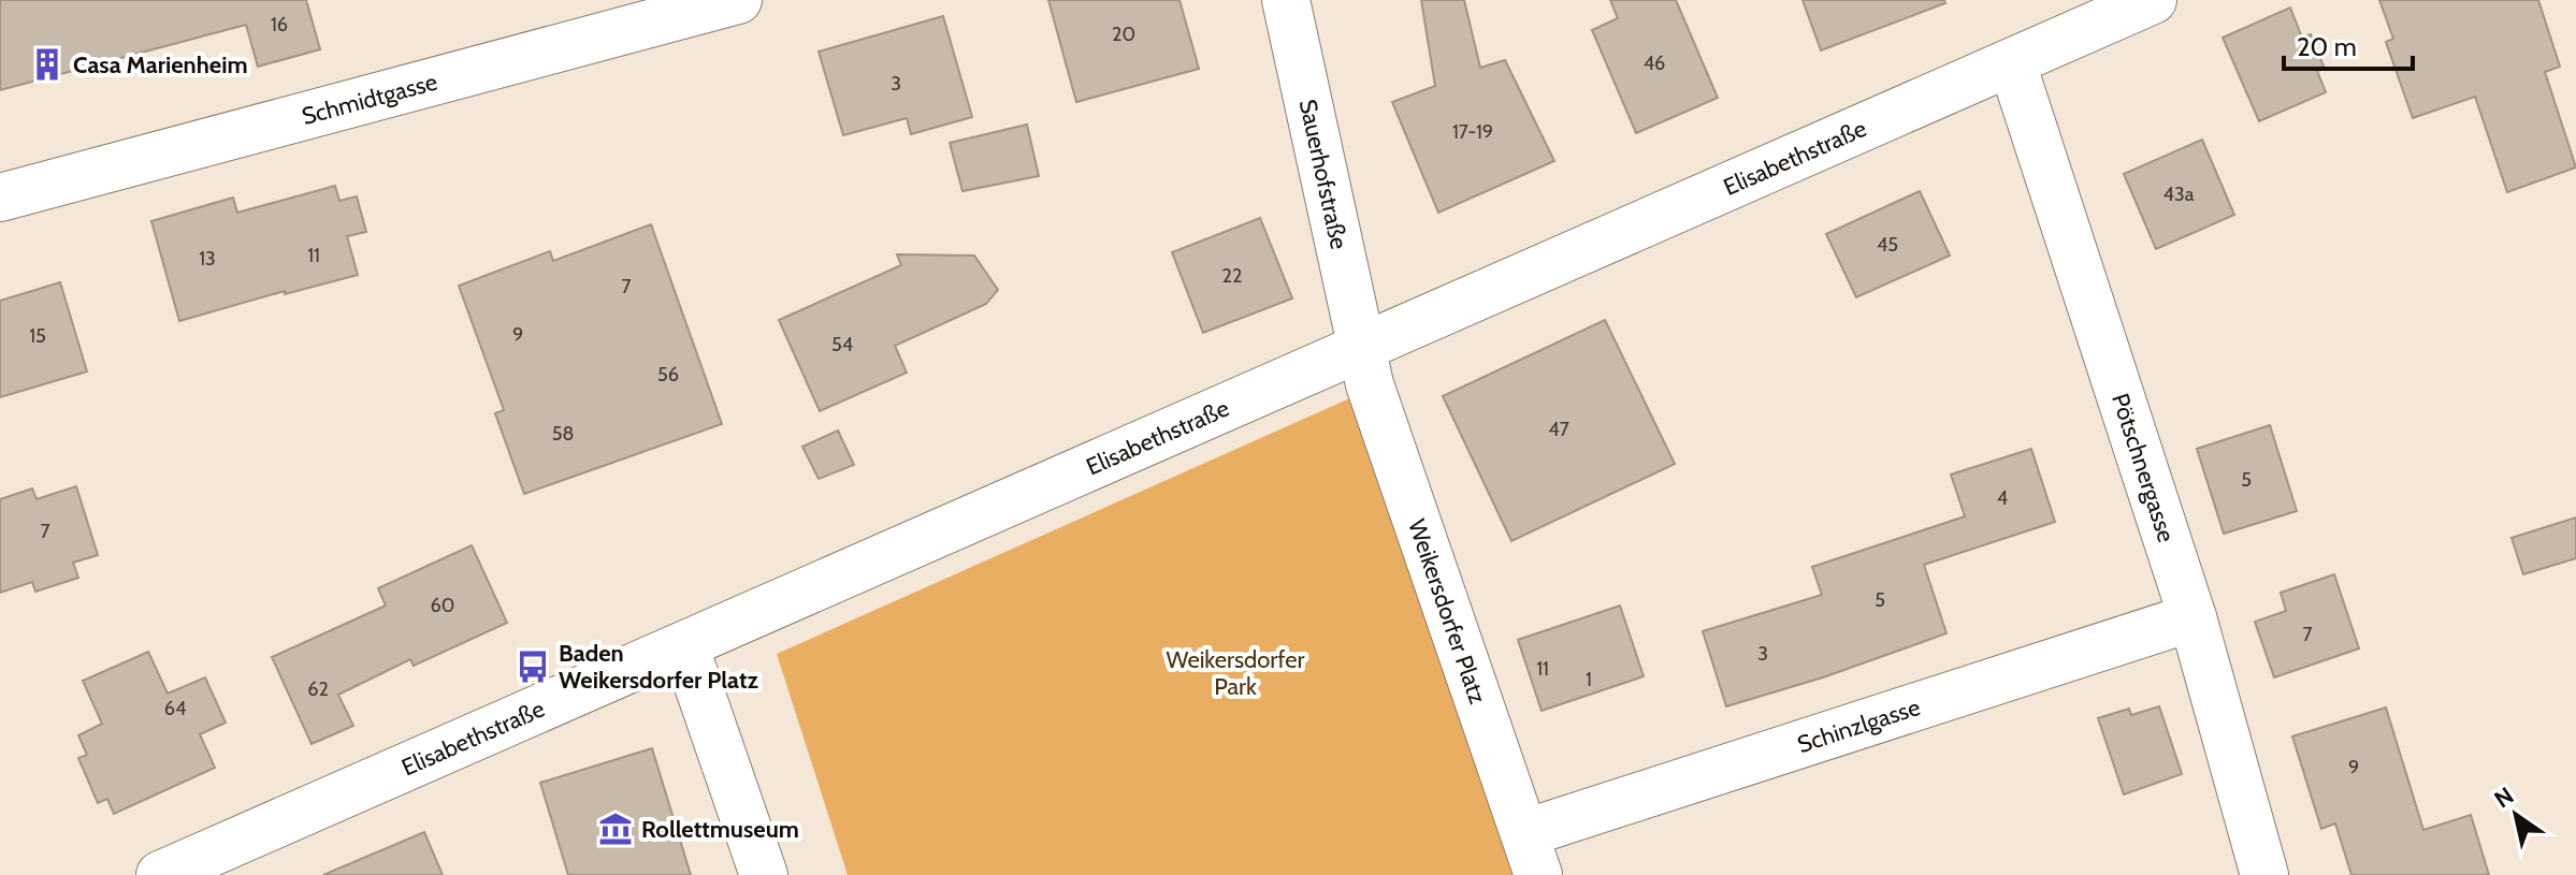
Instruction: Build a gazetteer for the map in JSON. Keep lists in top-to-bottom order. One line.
{"streets":{"street":["Schmidtgasse","Elisabethstraße","Sauerhofstraße","Pötschnergasse","Weikersdorfer Platz","Schinzlgasse"]},"crossings":[["Elisabethstraße","Sauerhofstraße"],["Elisabethstraße","Pötschnergasse"],["Elisabethstraße","Weikersdorfer Platz"],["Sauerhofstraße","Weikersdorfer Platz"],["Pötschnergasse","Schinzlgasse"],["Weikersdorfer Platz","Schinzlgasse"]],"parks":["Weikersdorfer Park"],"places":{"building":["Casa Marienheim"],"bus stop":["Baden Weikersdorfer Platz"],"museum":["Rollettmuseum"]},"house_numbers":["16","20","46","3","17-19","43a","45","11","13","22","7","9","15","54","56","47","58","5","4","7","5","60","7","3","11","1","62","64","9"],"scale_bar":"20 m","north":"top left"}
